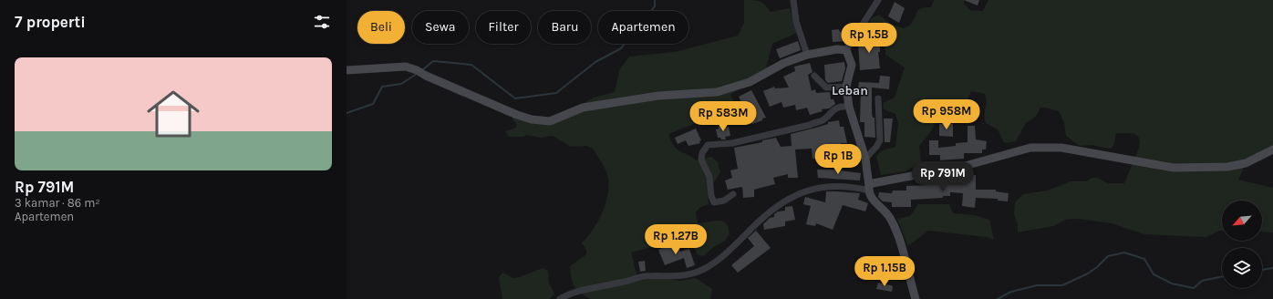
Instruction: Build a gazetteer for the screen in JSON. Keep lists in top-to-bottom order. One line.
{"districts":["Leban"],"north":"bottom left","page":{"heading":"7 properti","chip":["Beli","Sewa","Filter","Baru","Apartemen"],"price":["Rp 1.5B","Rp 958M","Rp 583M","Rp 1B","Rp 791M","Rp 1.27B","Rp 1.15B"],"list":[{"name":"Rp 791M","note":"3 kamar · 86 m² · Apartemen"}]}}
